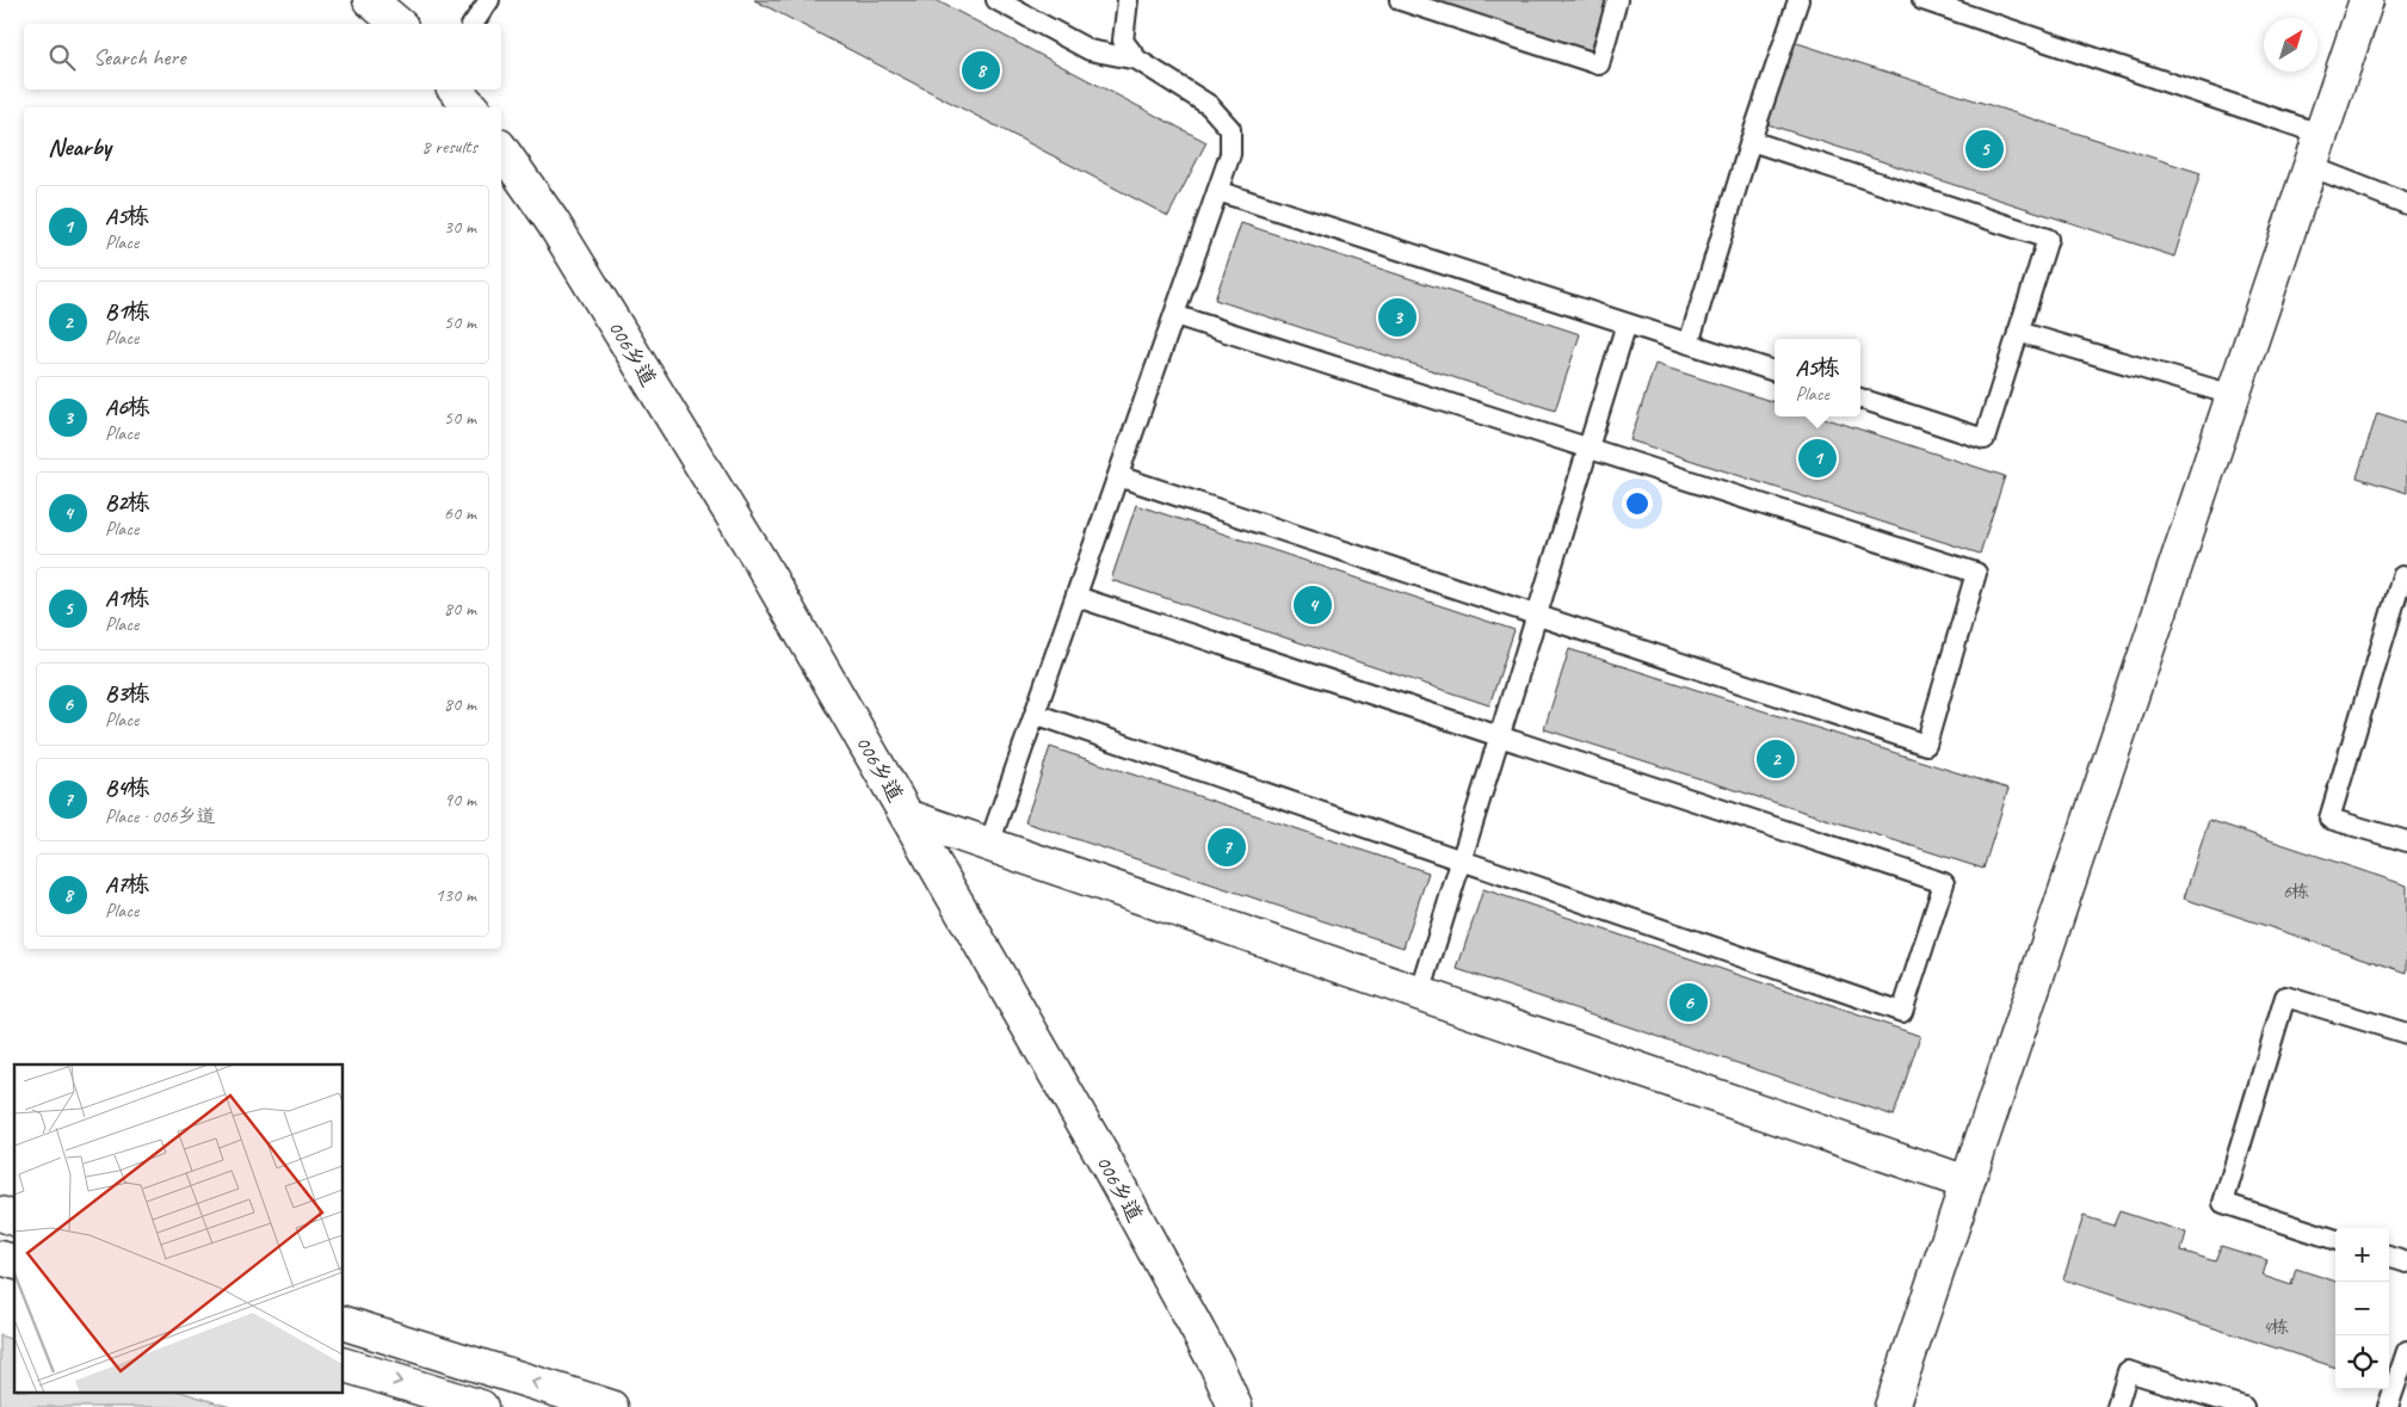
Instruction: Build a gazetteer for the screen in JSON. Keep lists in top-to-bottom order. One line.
{"streets":{"street":["006乡道"]},"house_numbers":["6栋","4栋"],"north":"top right","page":{"search":"Search here","pins":["8","5","3","1","4","2","7","6"],"heading":["Nearby","8 results"],"list":[{"mark":"1","name":"A5栋","note":"Place","value":"30 m"},{"mark":"2","name":"B1栋","note":"Place","value":"50 m"},{"mark":"3","name":"A6栋","note":"Place","value":"50 m"},{"mark":"4","name":"B2栋","note":"Place","value":"60 m"},{"mark":"5","name":"A1栋","note":"Place","value":"80 m"},{"mark":"6","name":"B3栋","note":"Place","value":"80 m"},{"mark":"7","name":"B4栋","note":"Place · 006乡道","value":"90 m"},{"mark":"8","name":"A7栋","note":"Place","value":"130 m"}],"popup":["A5栋","Place"],"map_buttons":["+","−"]}}
